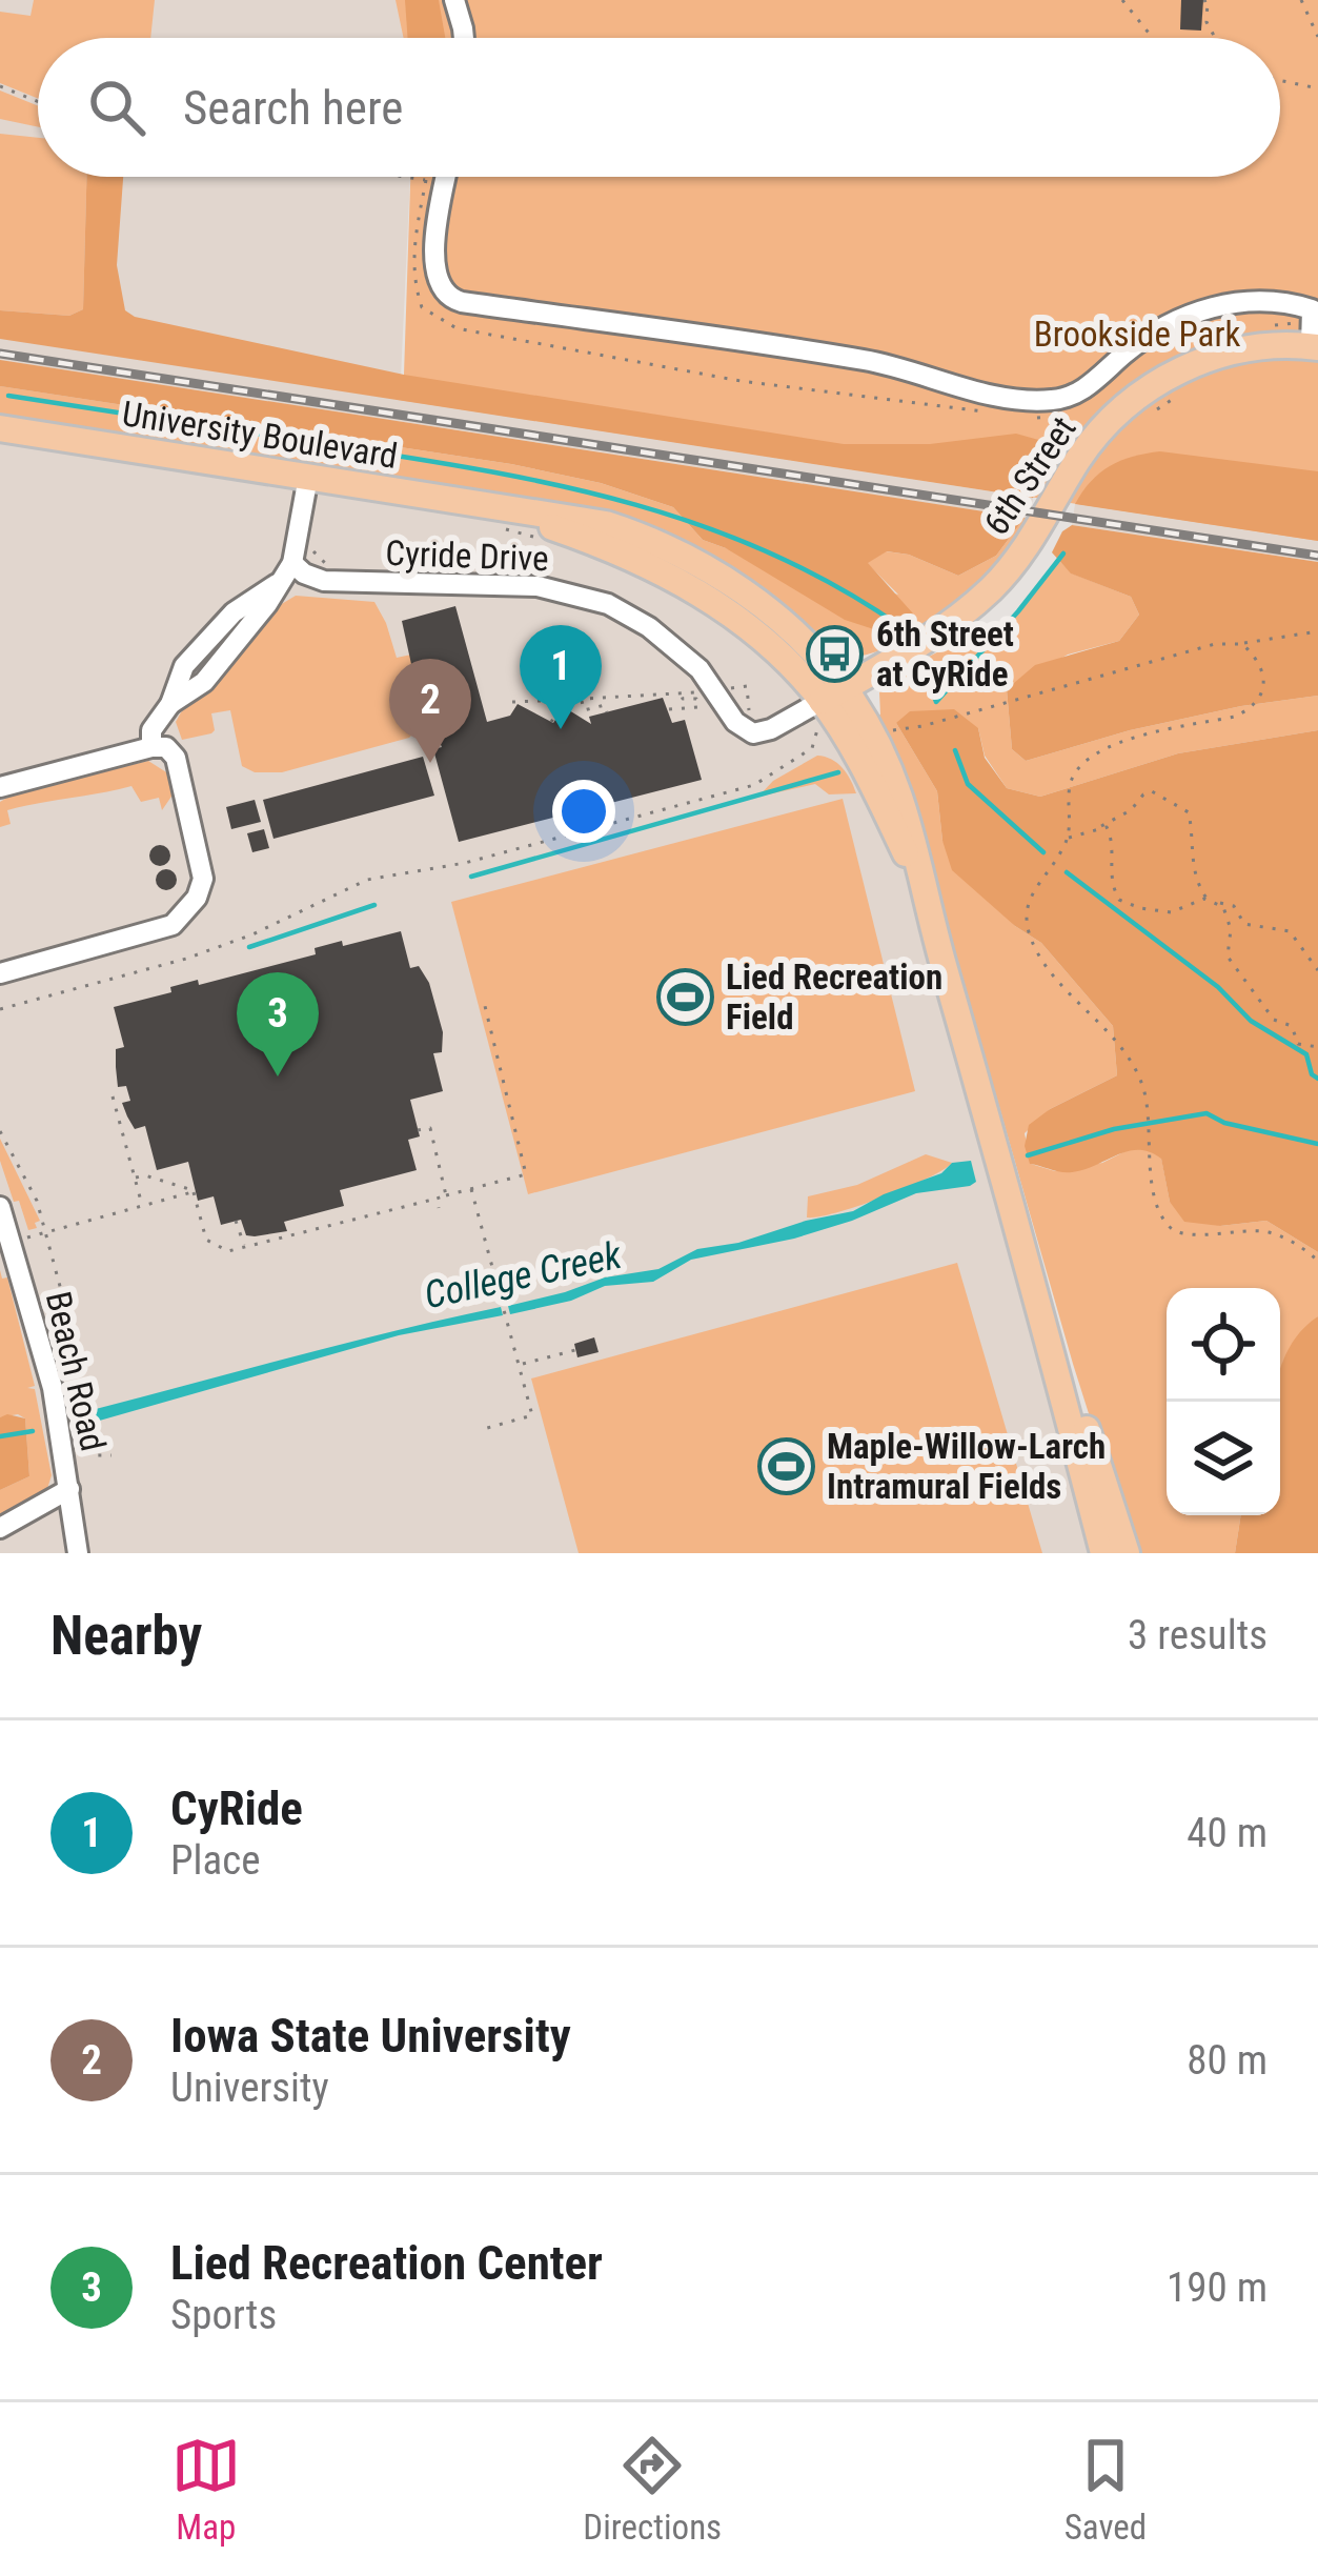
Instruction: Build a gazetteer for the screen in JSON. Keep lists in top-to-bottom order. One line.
{"streets":{"main road":["University Boulevard","6th Street"],"street":["Cyride Drive","Beach Road"]},"crossings":[["University Boulevard","6th Street"],["University Boulevard","Cyride Drive"],["6th Street","Cyride Drive"]],"water":["College Creek"],"parks":["Brookside Park"],"places":{"bus stop":["6th Street at CyRide"],"sports":["Lied Recreation Field","Maple-Willow-Larch Intramural Fields"]},"page":{"search":"Search here","pins":["1","2","3"],"heading":["Nearby","3 results"],"list":[{"mark":"1","name":"CyRide","note":"Place","value":"40 m"},{"mark":"2","name":"Iowa State University","note":"University","value":"80 m"},{"mark":"3","name":"Lied Recreation Center","note":"Sports","value":"190 m"}],"nav":["Map","Directions","Saved"]}}
